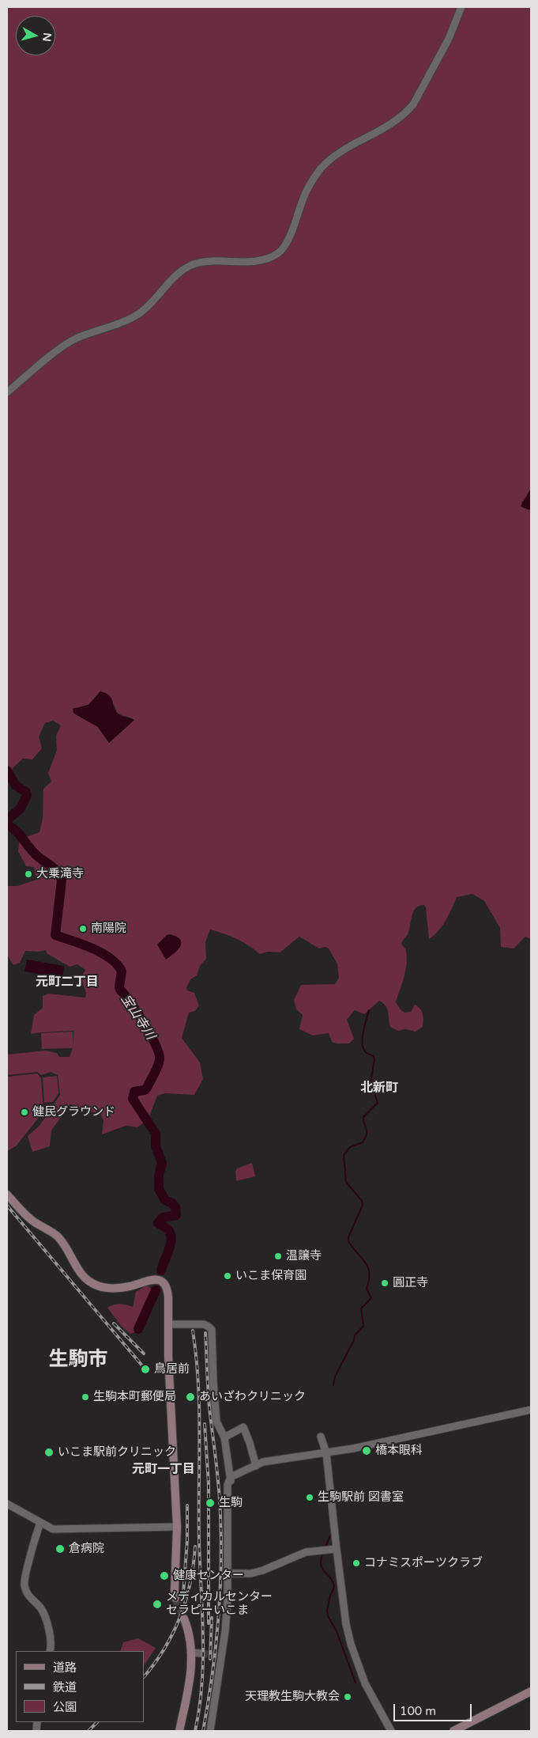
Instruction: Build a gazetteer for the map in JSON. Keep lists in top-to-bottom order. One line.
{"districts":["元町二丁目","北新町","生駒市","元町一丁目"],"water":["宝山寺川"],"places":["大乗滝寺","南陽院","健民グラウンド","温譲寺","いこま保育園","圓正寺","鳥居前","生駒本町郵便局","あいざわクリニック","橋本眼科","いこま駅前クリニック","生駒駅前 図書室","生駒","倉病院","コナミスポーツクラブ","健康センター","メディカルセンター セラピーいこま","天理教生駒大教会"],"legend":["道路","鉄道","公園"],"scale_bar":"100 m","north":"right"}
